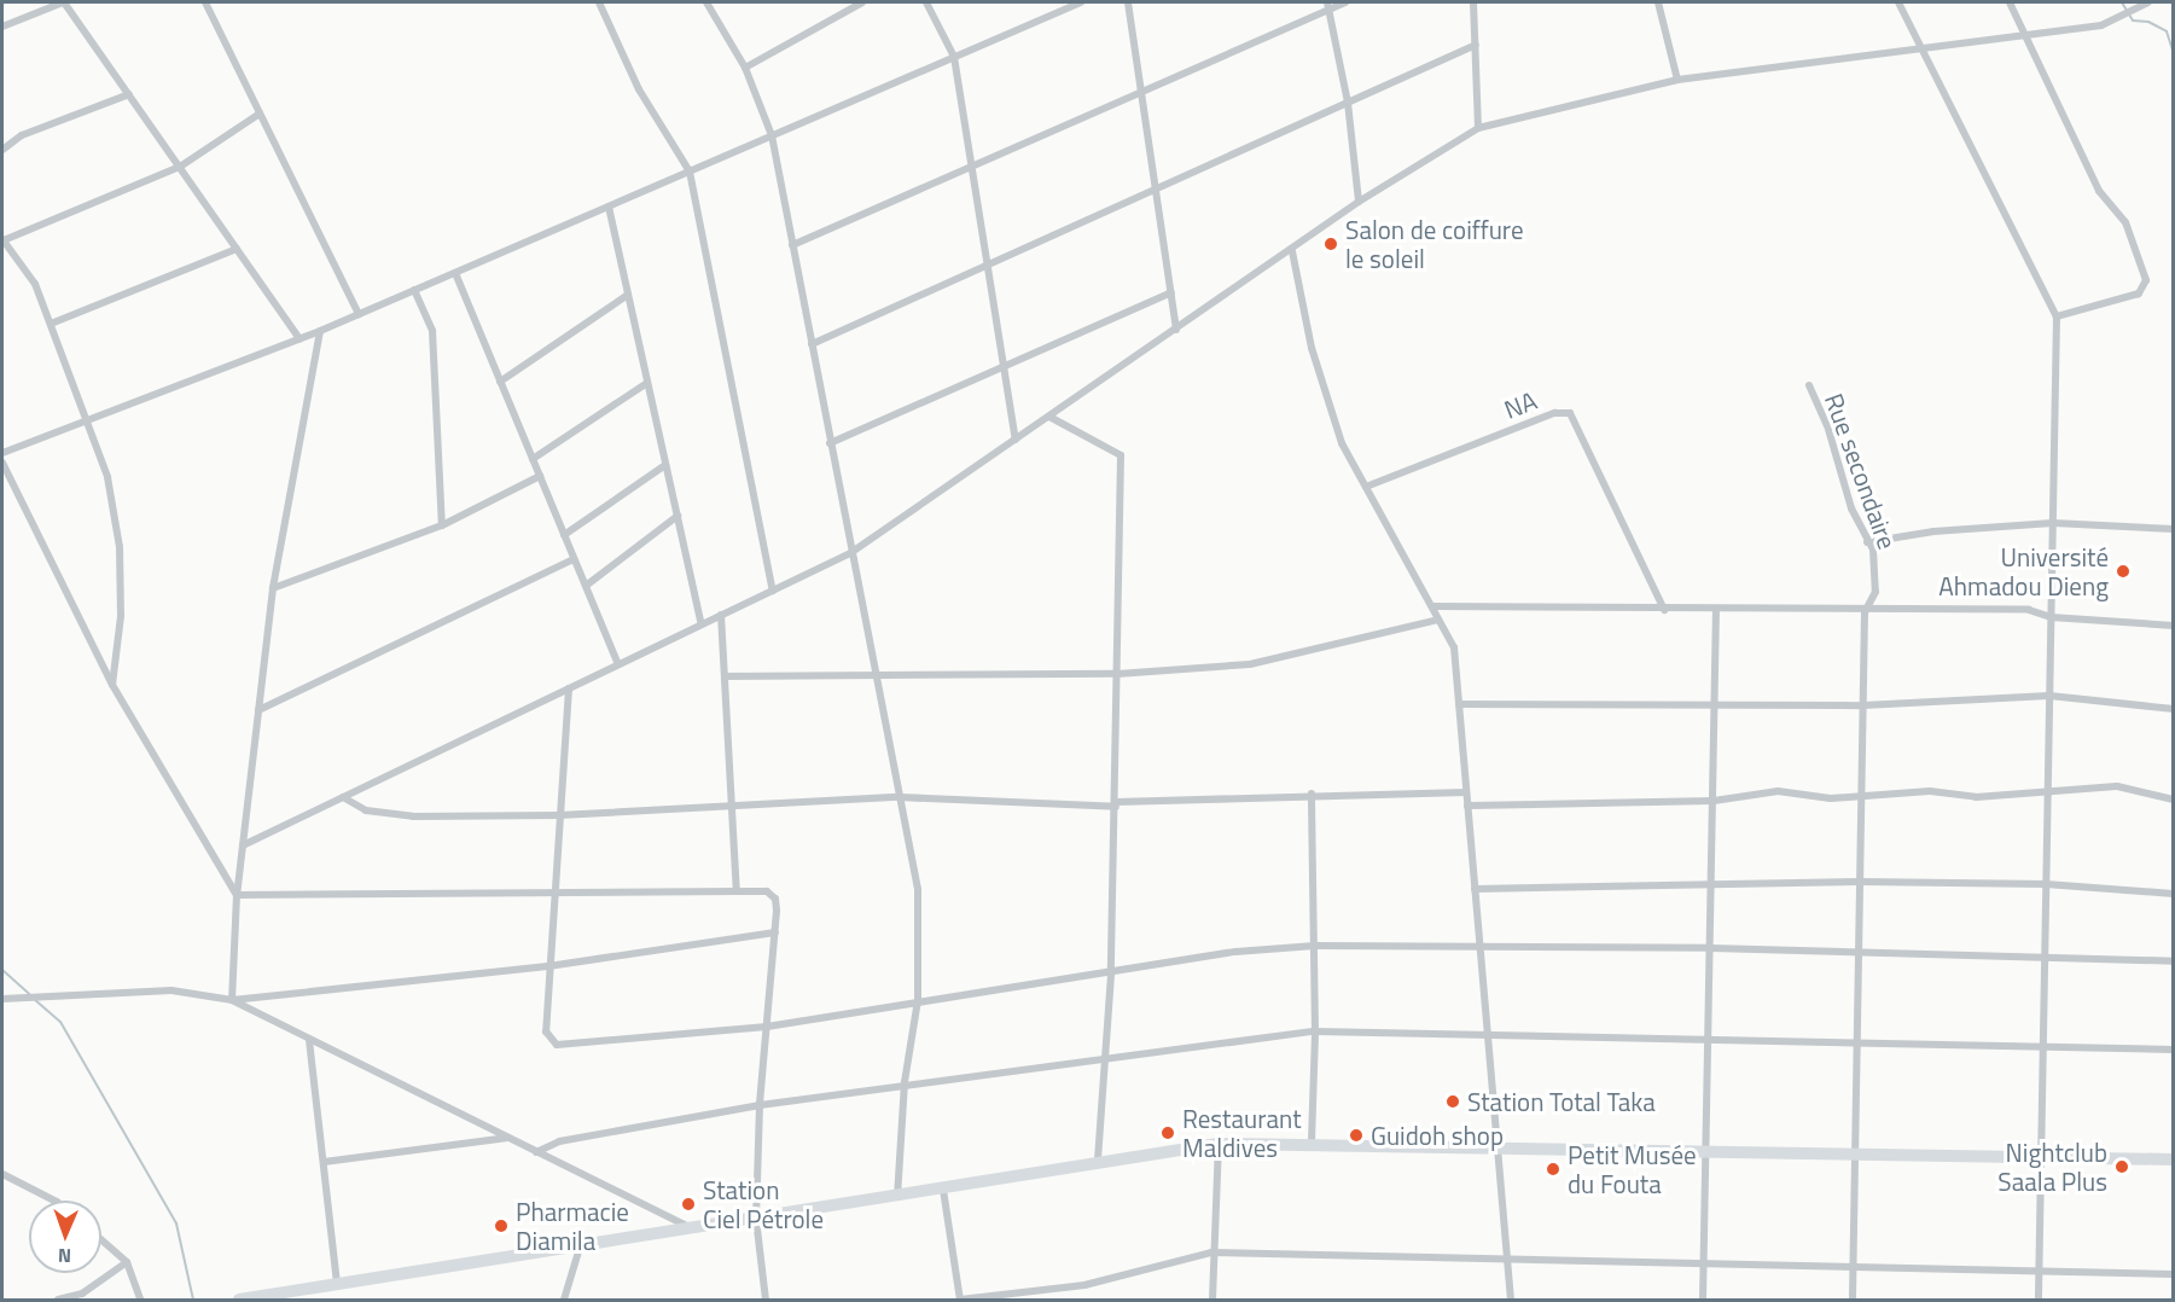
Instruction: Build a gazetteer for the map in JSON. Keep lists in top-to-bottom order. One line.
{"streets":{"street":["NA","Rue secondaire"]},"places":["Salon de coiffure le soleil","Université Ahmadou Dieng","Station Total Taka","Restaurant Maldives","Guidoh shop","Nightclub Saala Plus","Petit Musée du Fouta","Station Ciel Pétrole","Pharmacie Diamila"],"north":"bottom"}
